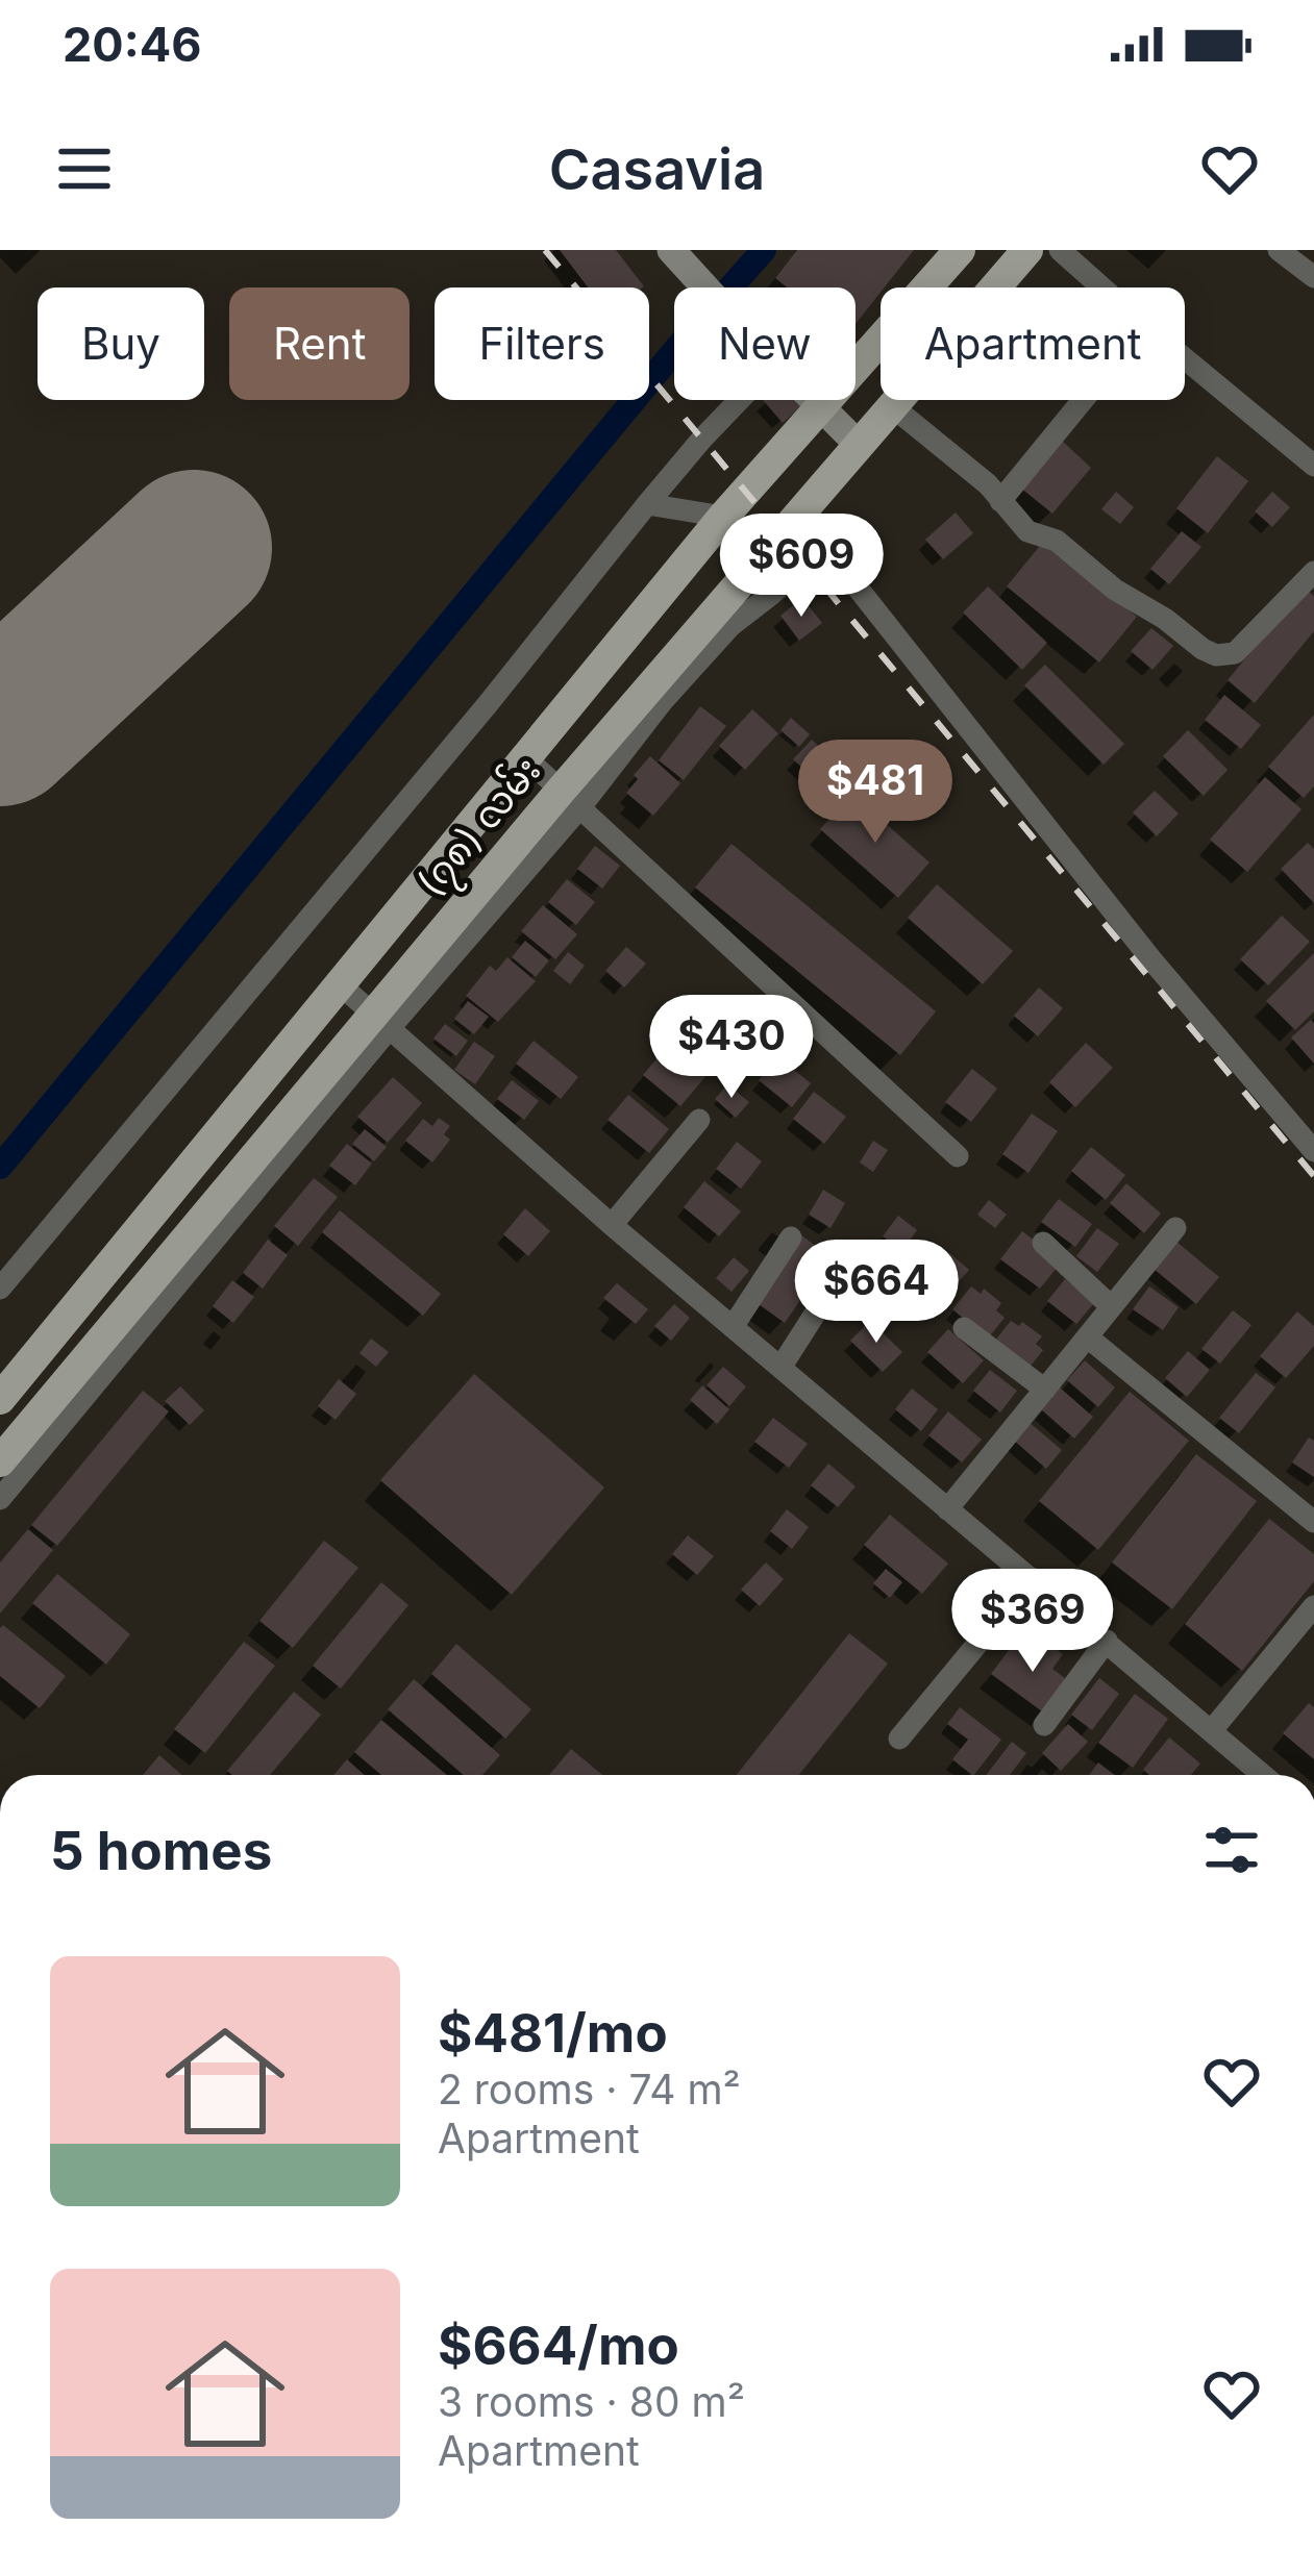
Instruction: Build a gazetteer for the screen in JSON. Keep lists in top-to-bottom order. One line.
{"streets":{"main road":["(၇၈) လမ်း"]},"page":{"status":"20:46","header":"Casavia","chip":["Buy","Rent","Filters","New","Apartment"],"price":["$609","$481","$430","$664","$369"],"heading":"5 homes","list":[{"name":"$481/mo","note":"2 rooms · 74 m² · Apartment"},{"name":"$664/mo","note":"3 rooms · 80 m² · Apartment"}]}}
